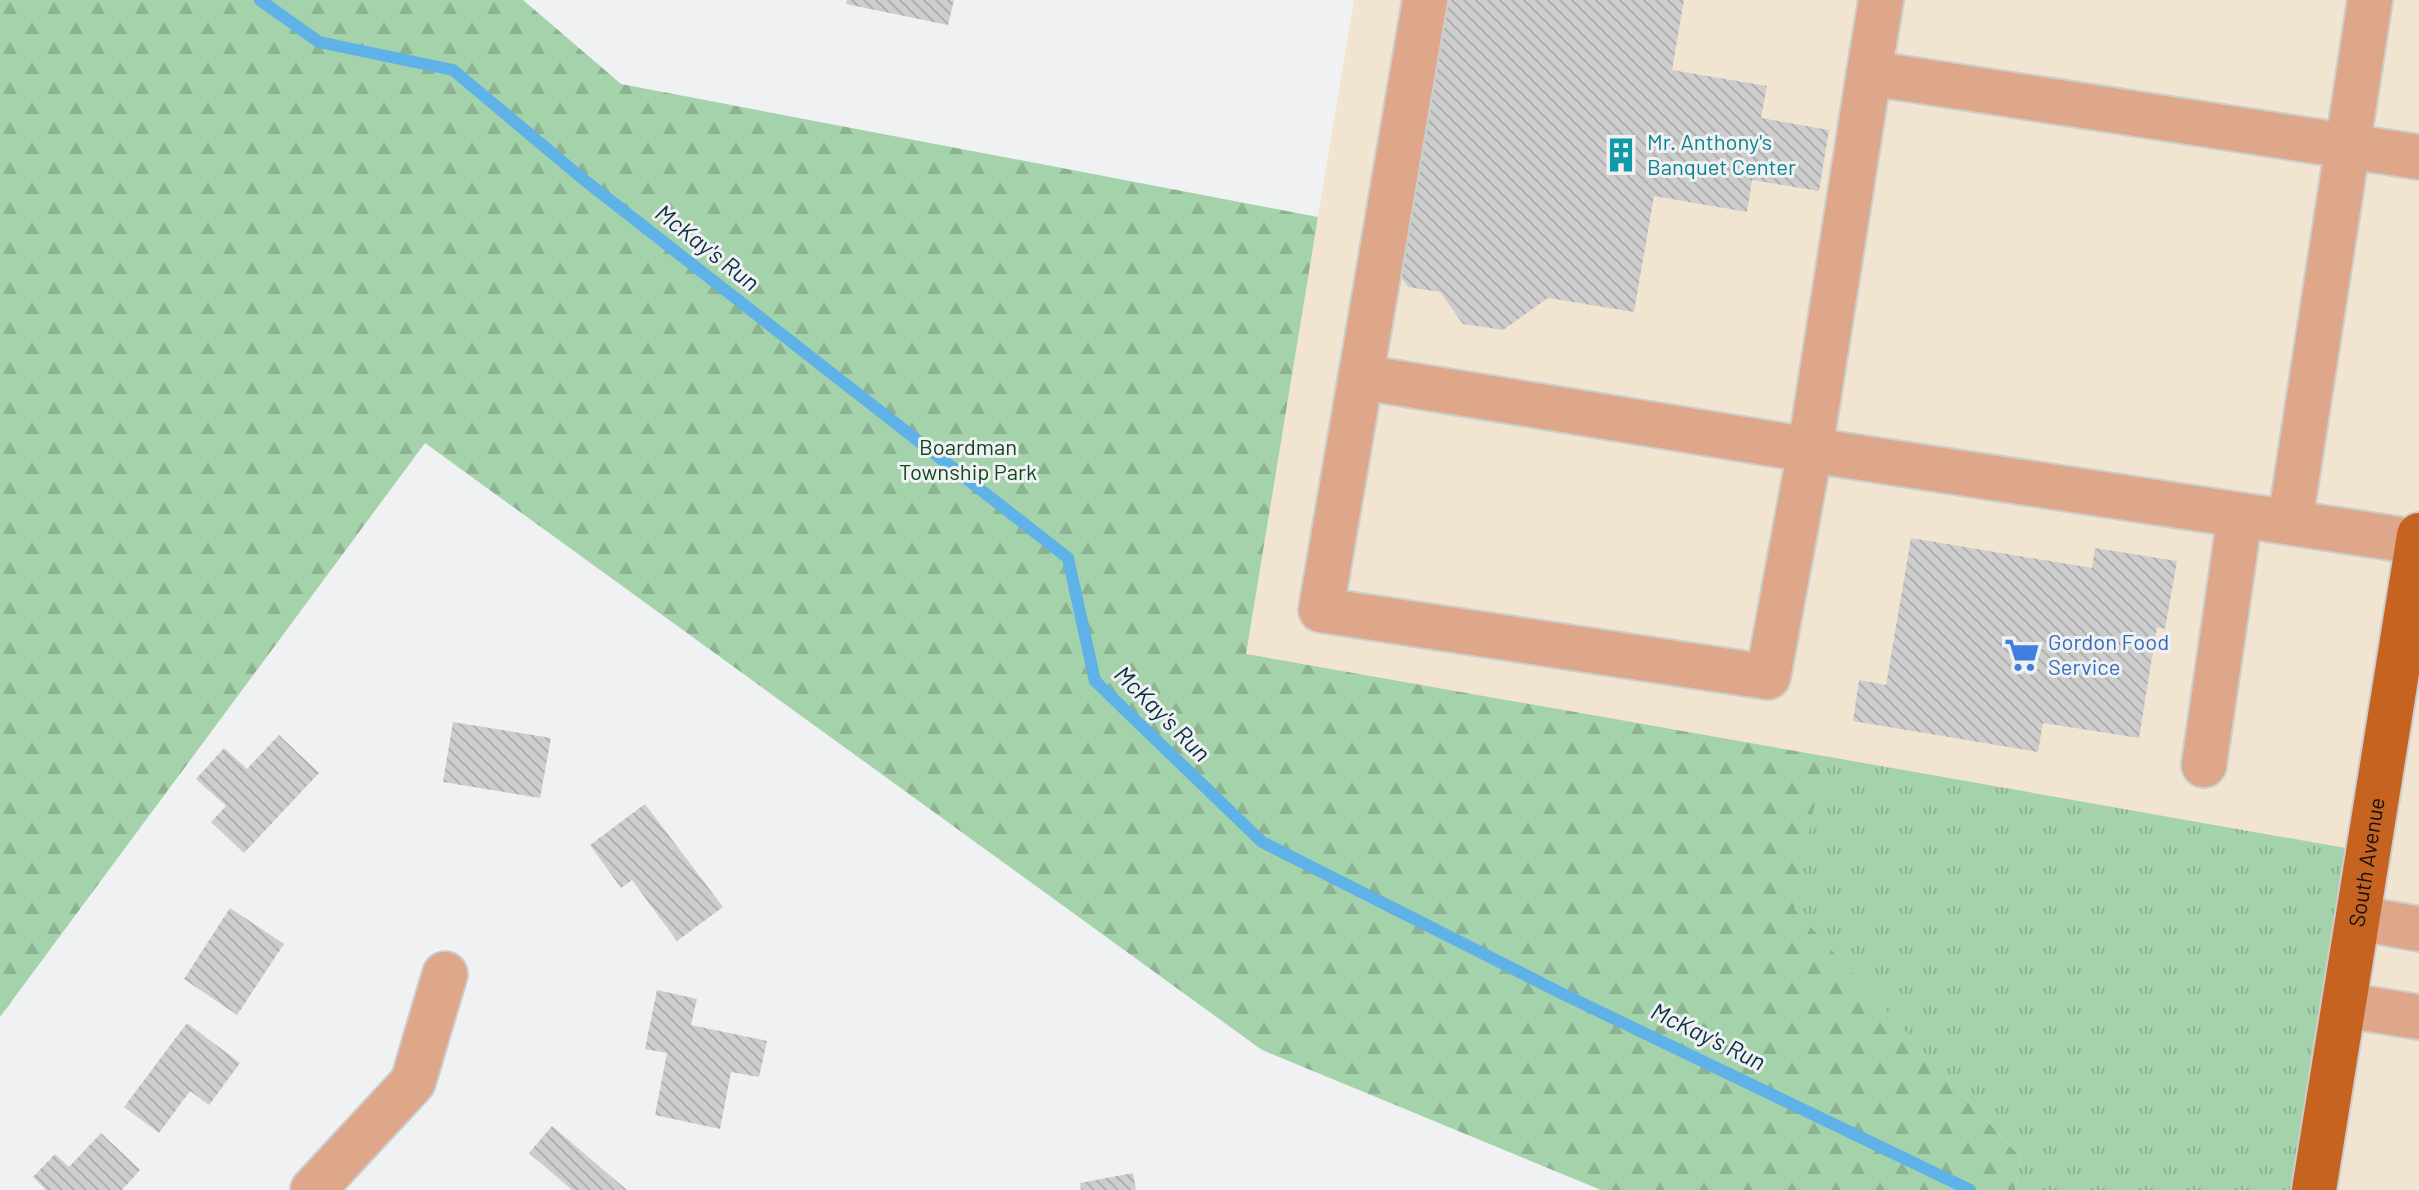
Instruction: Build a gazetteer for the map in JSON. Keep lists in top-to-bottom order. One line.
{"streets":{"main road":["South Avenue"]},"water":["McKay's Run"],"parks":["Boardman Township Park"],"places":{"building":["Mr. Anthony's Banquet Center"],"supermarket":["Gordon Food Service"]}}
